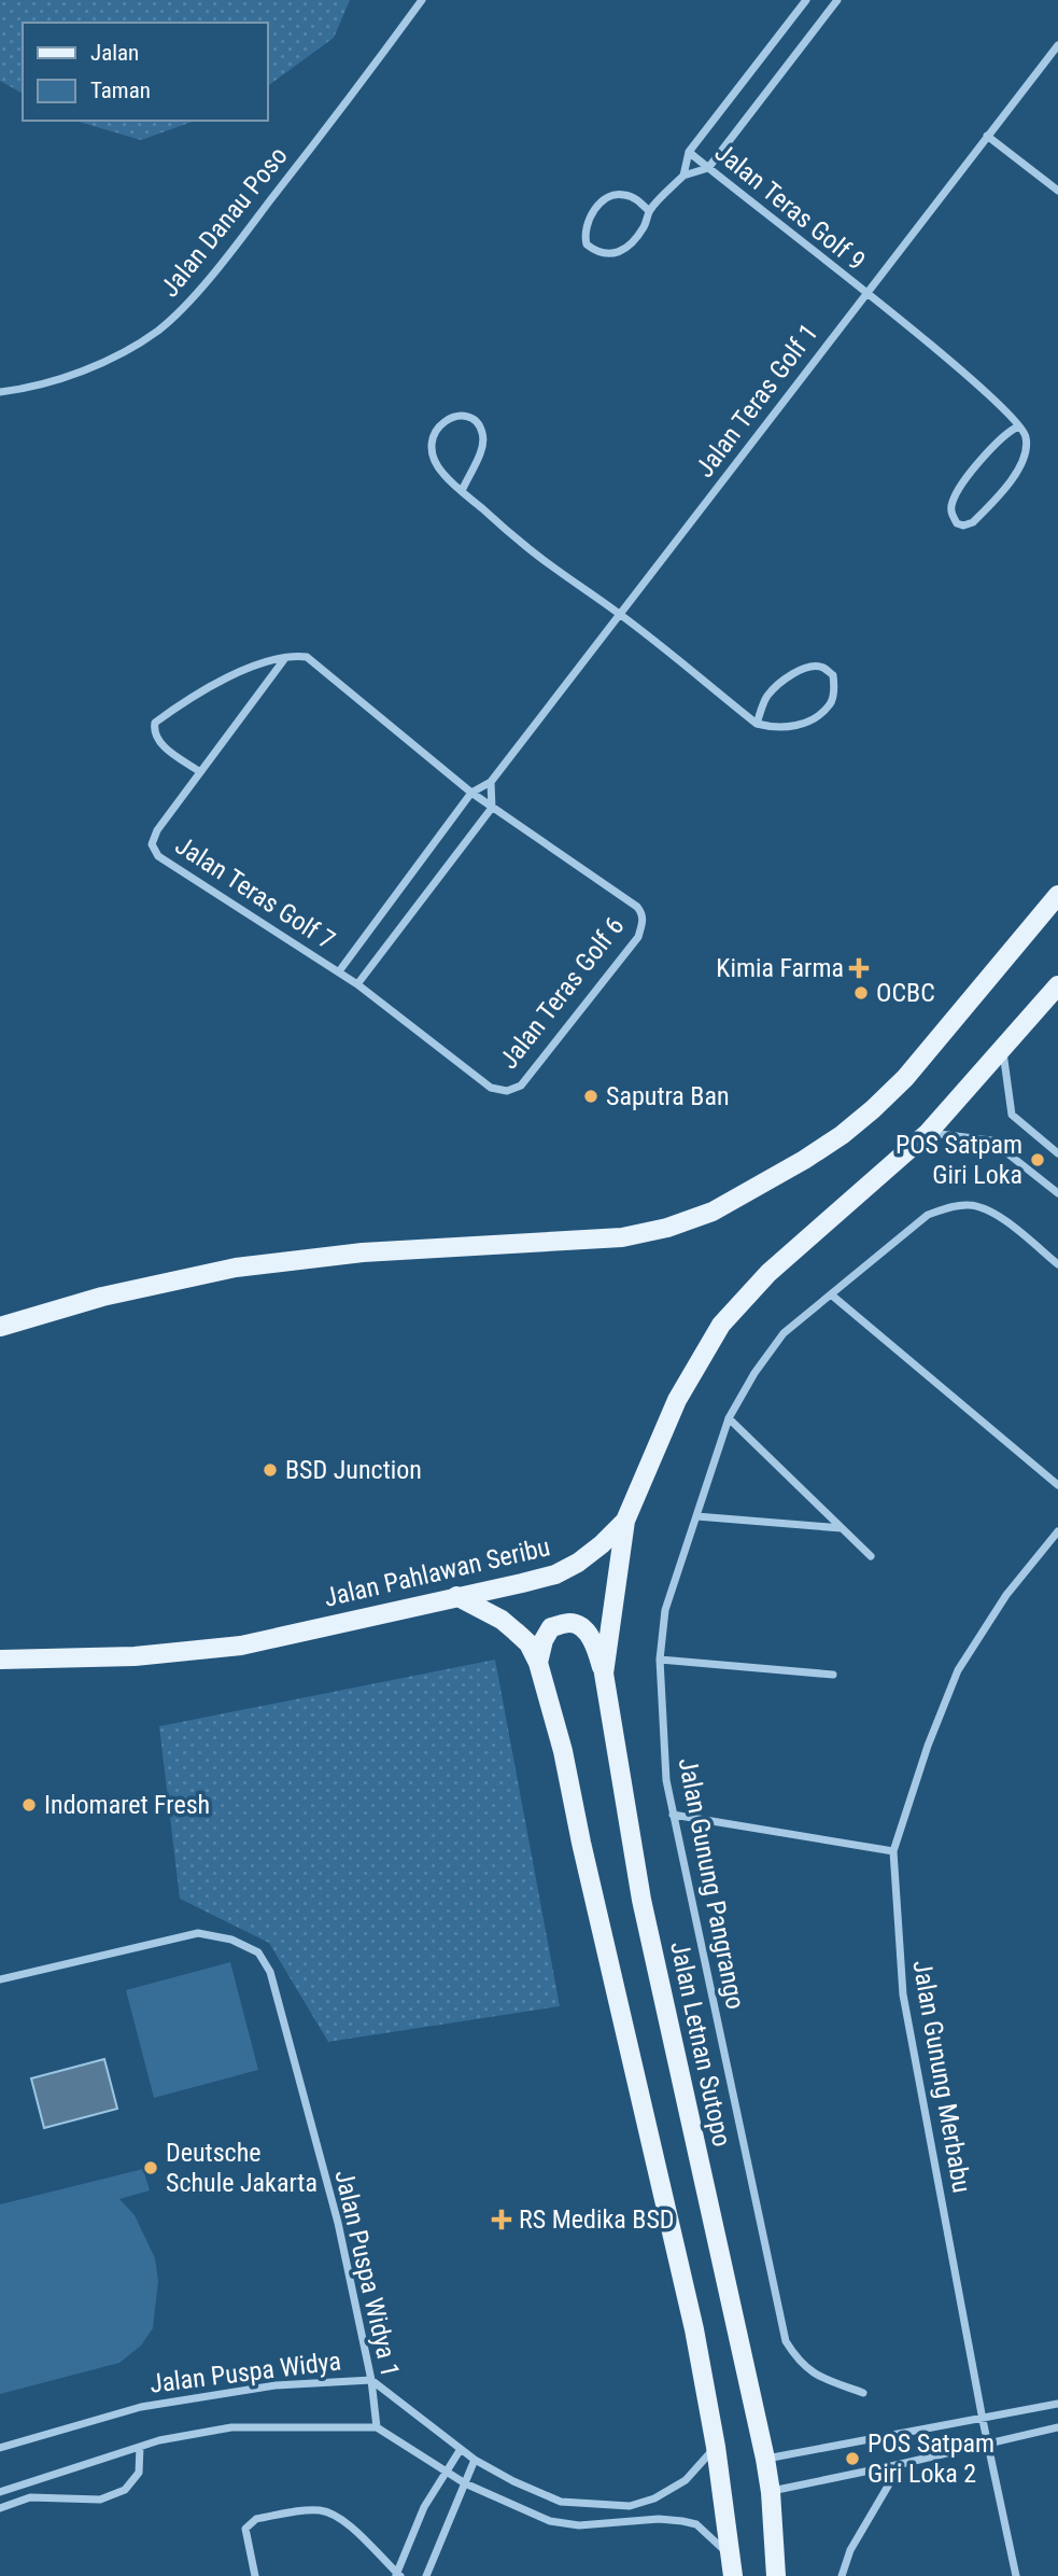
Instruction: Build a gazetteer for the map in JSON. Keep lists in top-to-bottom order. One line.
{"streets":{"main road":["Jalan Pahlawan Seribu","Jalan Letnan Sutopo"],"street":["Jalan Teras Golf 9","Jalan Danau Poso","Jalan Teras Golf 1","Jalan Teras Golf 7","Jalan Teras Golf 6","Jalan Gunung Pangrango","Jalan Gunung Merbabu","Jalan Puspa Widya 1","Jalan Puspa Widya"]},"crossings":[["Jalan Teras Golf 9","Jalan Teras Golf 1"],["Jalan Teras Golf 1","Jalan Teras Golf 7"],["Jalan Pahlawan Seribu","Jalan Letnan Sutopo"],["Jalan Puspa Widya 1","Jalan Puspa Widya"]],"places":{"health":["Kimia Farma","RS Medika BSD"],"other":["OCBC","Saputra Ban","POS Satpam Giri Loka","BSD Junction","Indomaret Fresh","Deutsche Schule Jakarta","POS Satpam Giri Loka 2"]},"legend":["Jalan","Taman"]}
